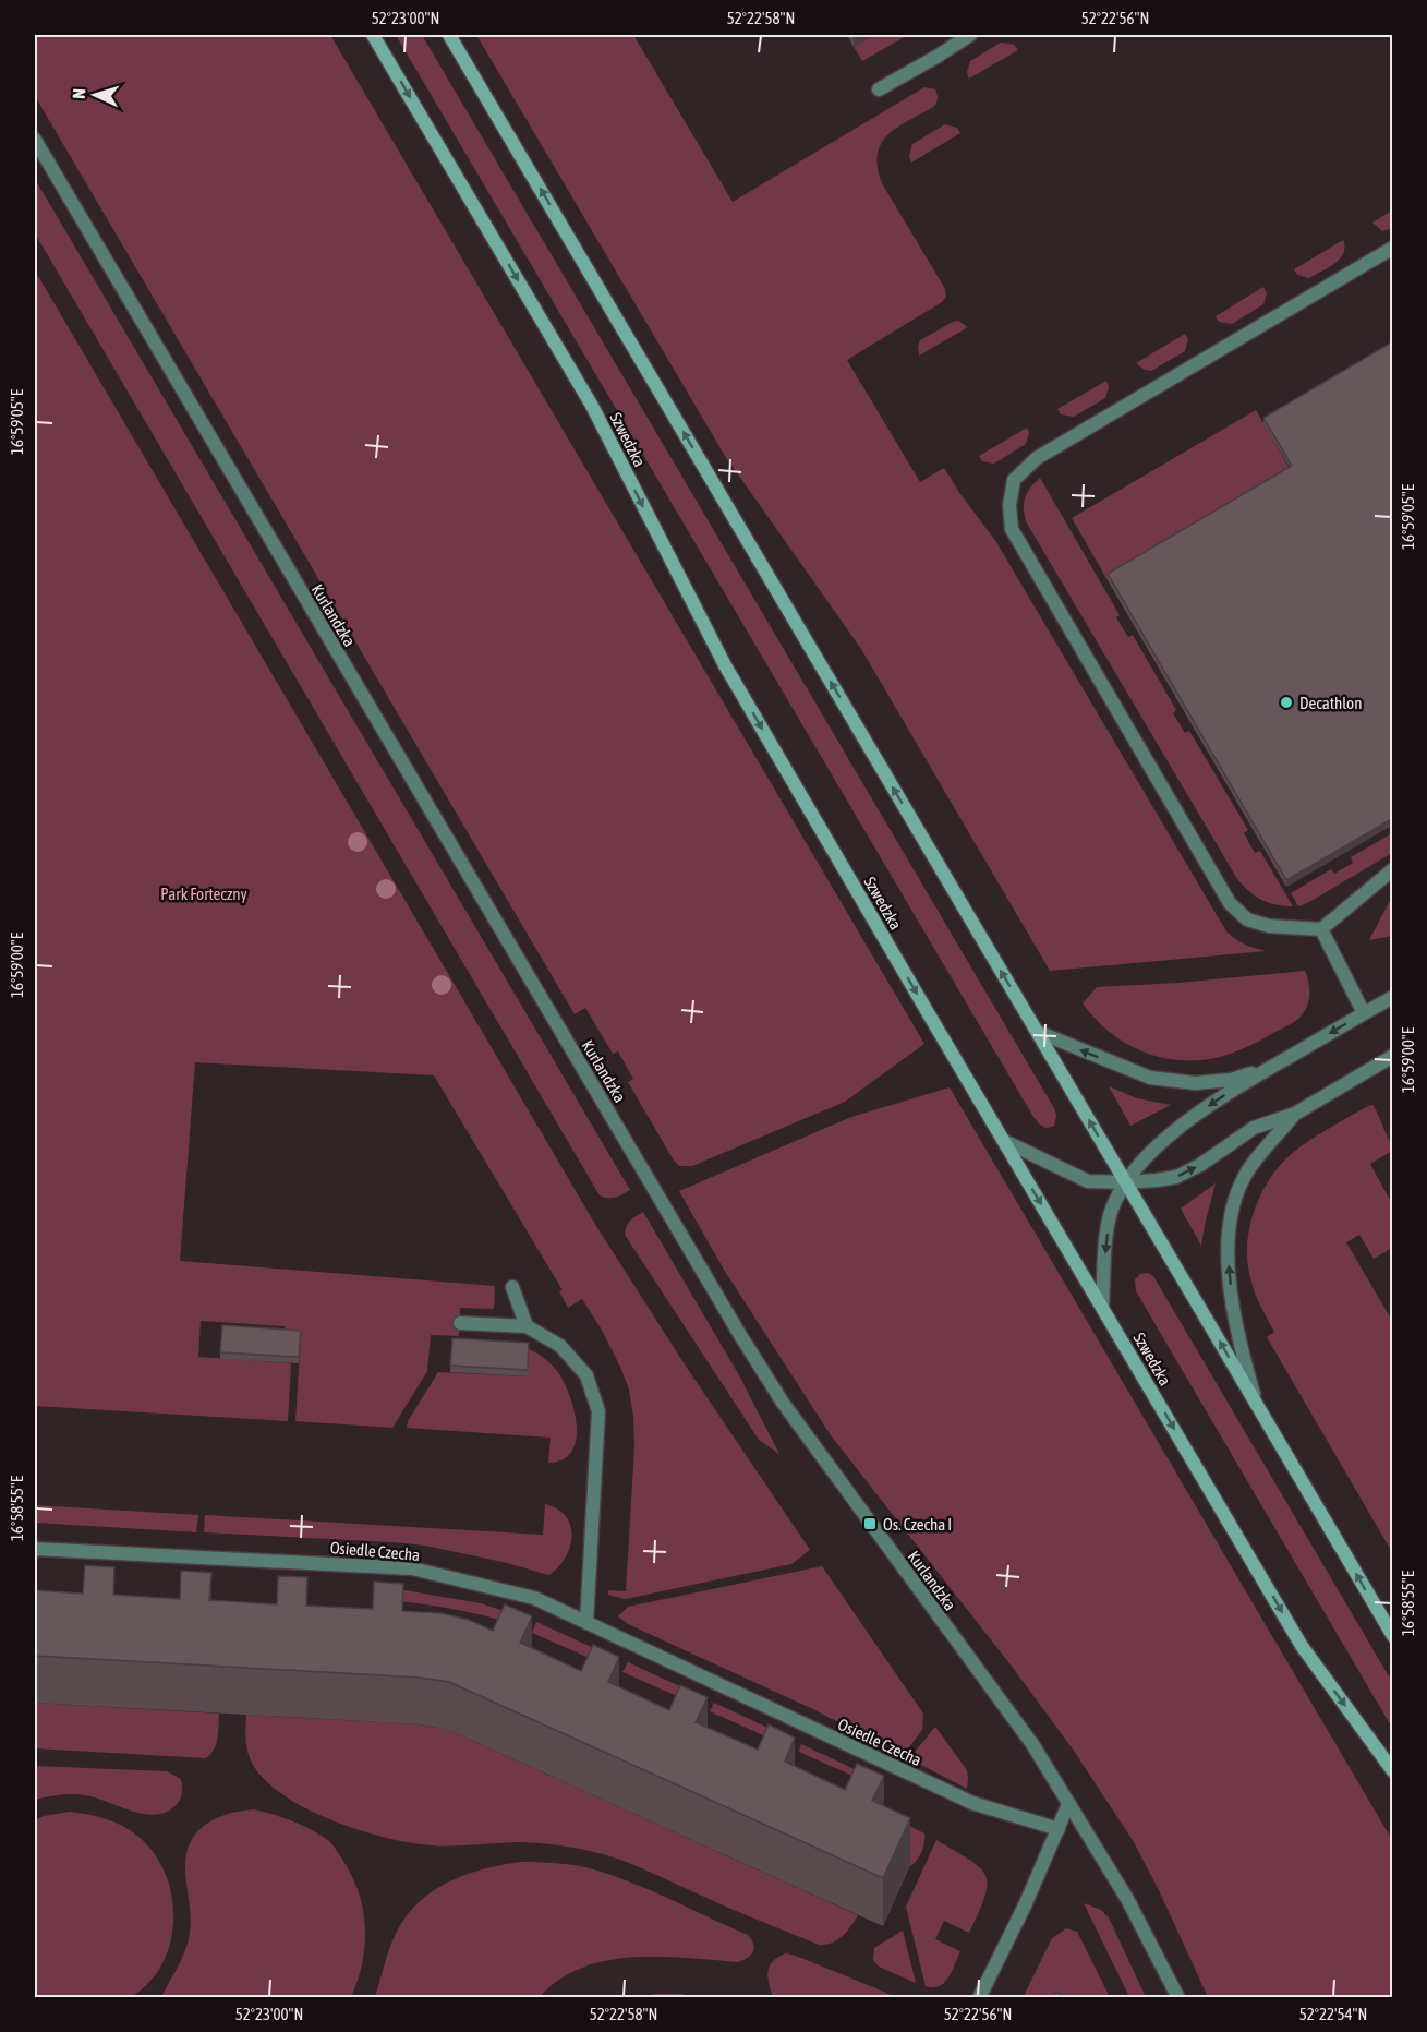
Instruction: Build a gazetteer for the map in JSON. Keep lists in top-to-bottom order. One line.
{"streets":{"street":["Szwedzka","Kurlandzka","Osiedle Czecha"]},"parks":["Park Forteczny"],"places":{"other":["Decathlon"],"transit":["Os. Czecha I"]},"north":"left","coordinates":["52°23'00\"N","52°22'58\"N","52°22'56\"N","16°59'05\"E","16°59'00\"E","16°58'55\"E","52°22'54\"N"]}
